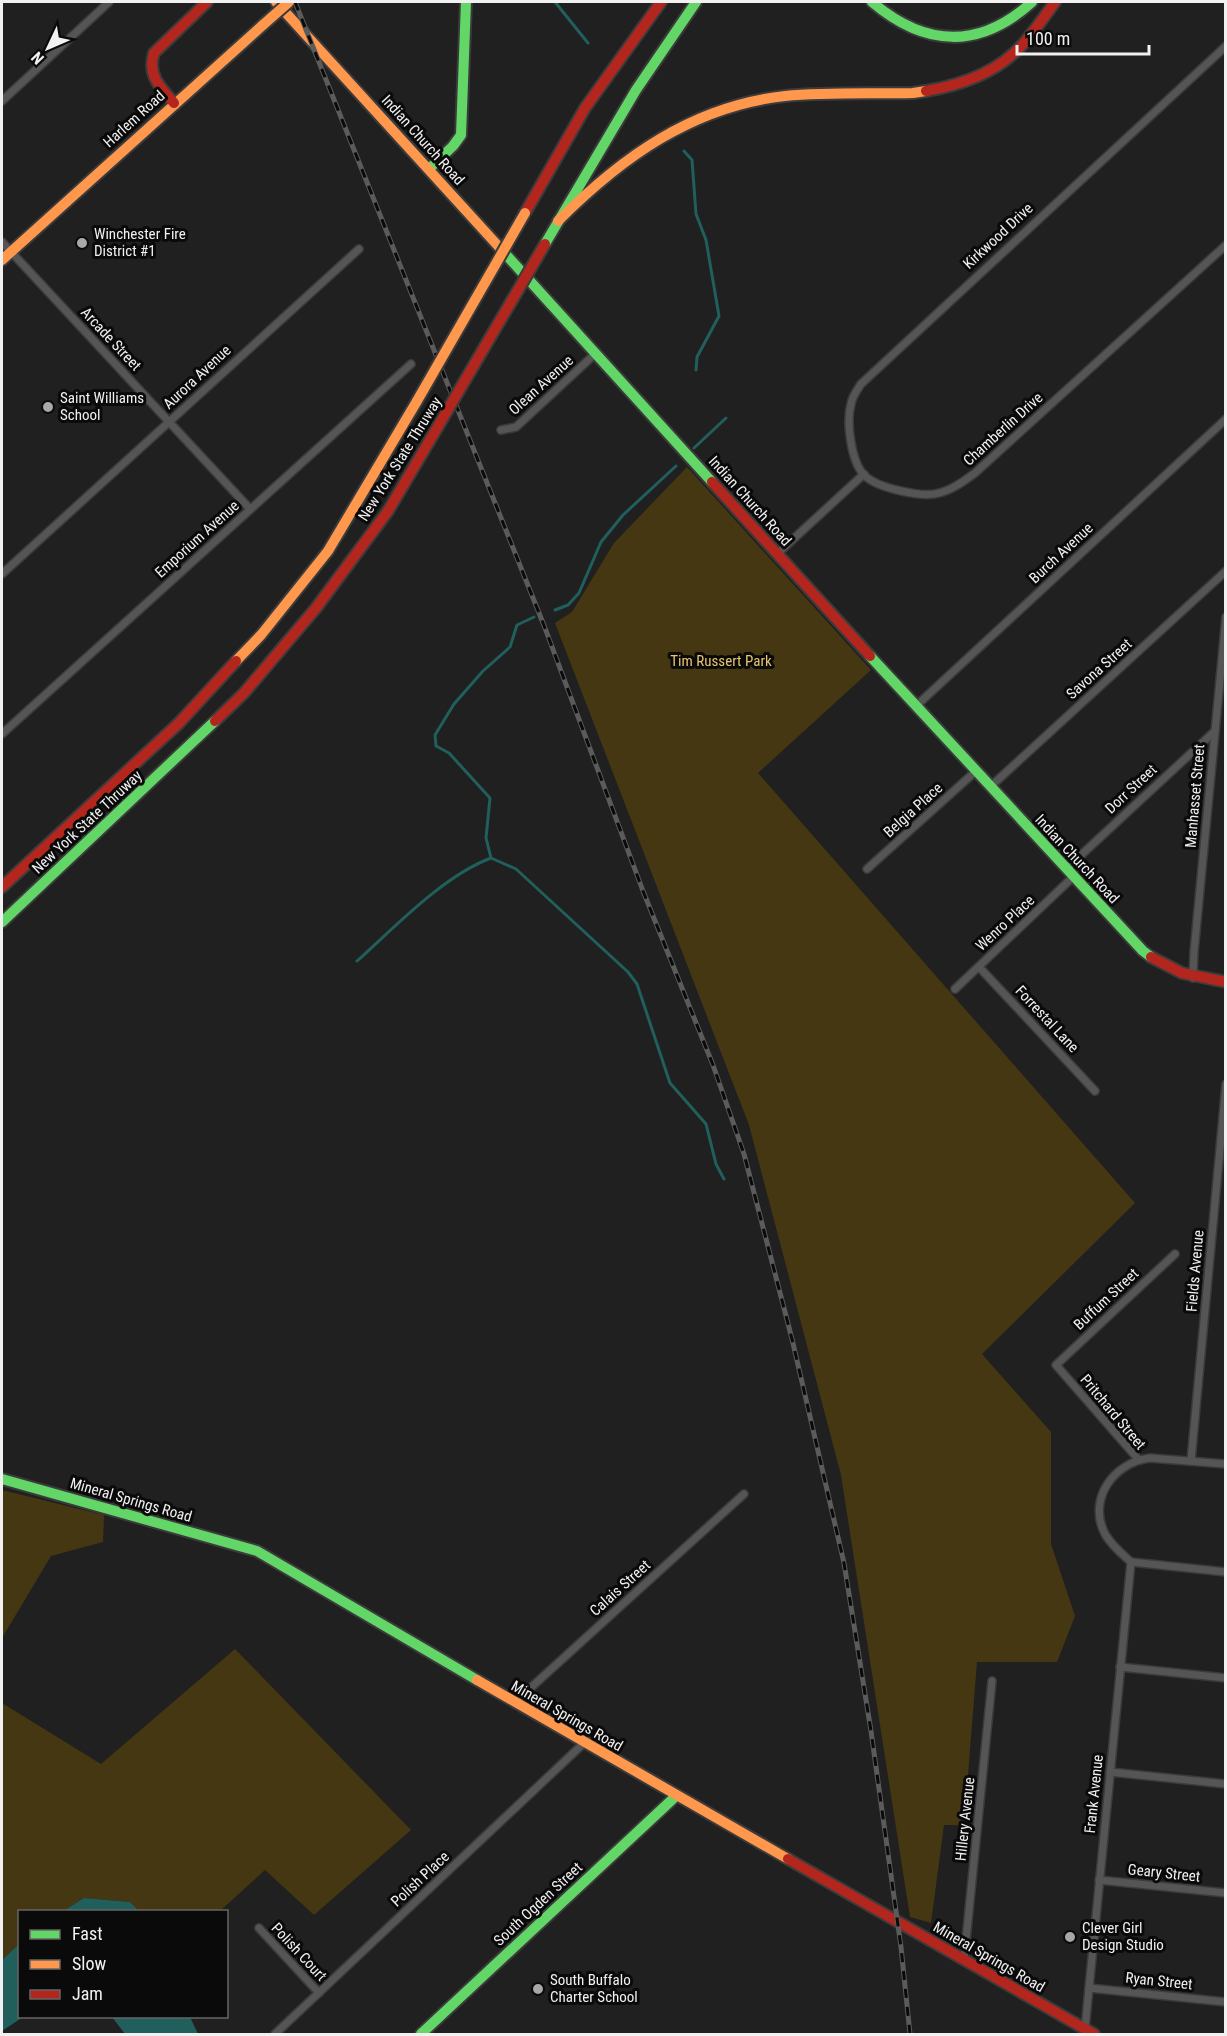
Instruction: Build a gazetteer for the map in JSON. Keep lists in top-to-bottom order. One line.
{"streets":{"main road":["Harlem Road","Indian Church Road","New York State Thruway","Mineral Springs Road","South Ogden Street"],"street":["Kirkwood Drive","Arcade Street","Aurora Avenue","Olean Avenue","Chamberlin Drive","Emporium Avenue","Burch Avenue","Savona Street","Dorr Street","Manhasset Street","Belgia Place","Wenro Place","Forrestal Lane","Fields Avenue","Buffum Street","Pritchard Street","Calais Street","Frank Avenue","Hillery Avenue","Geary Street","Polish Place","Polish Court","Ryan Street"]},"crossings":[["Harlem Road","Arcade Street"],["Indian Church Road","Olean Avenue"],["Indian Church Road","Burch Avenue"],["Indian Church Road","Savona Street"],["Indian Church Road","Dorr Street"],["Indian Church Road","Manhasset Street"],["Indian Church Road","Belgia Place"],["Indian Church Road","Wenro Place"],["Kirkwood Drive","Chamberlin Drive"],["Arcade Street","Aurora Avenue"],["Arcade Street","Emporium Avenue"],["Dorr Street","Manhasset Street"],["Dorr Street","Wenro Place"],["Wenro Place","Forrestal Lane"],["Buffum Street","Pritchard Street"],["Pritchard Street","Frank Avenue"],["Mineral Springs Road","Calais Street"],["Mineral Springs Road","Frank Avenue"],["Mineral Springs Road","Hillery Avenue"],["Mineral Springs Road","Polish Place"],["Mineral Springs Road","South Ogden Street"],["Frank Avenue","Geary Street"],["Frank Avenue","Ryan Street"],["Polish Place","Polish Court"]],"parks":["Tim Russert Park"],"places":["Winchester Fire District #1","Saint Williams School","Clever Girl Design Studio","South Buffalo Charter School"],"legend":["Fast","Slow","Jam"],"scale_bar":"100 m","north":"bottom left"}
